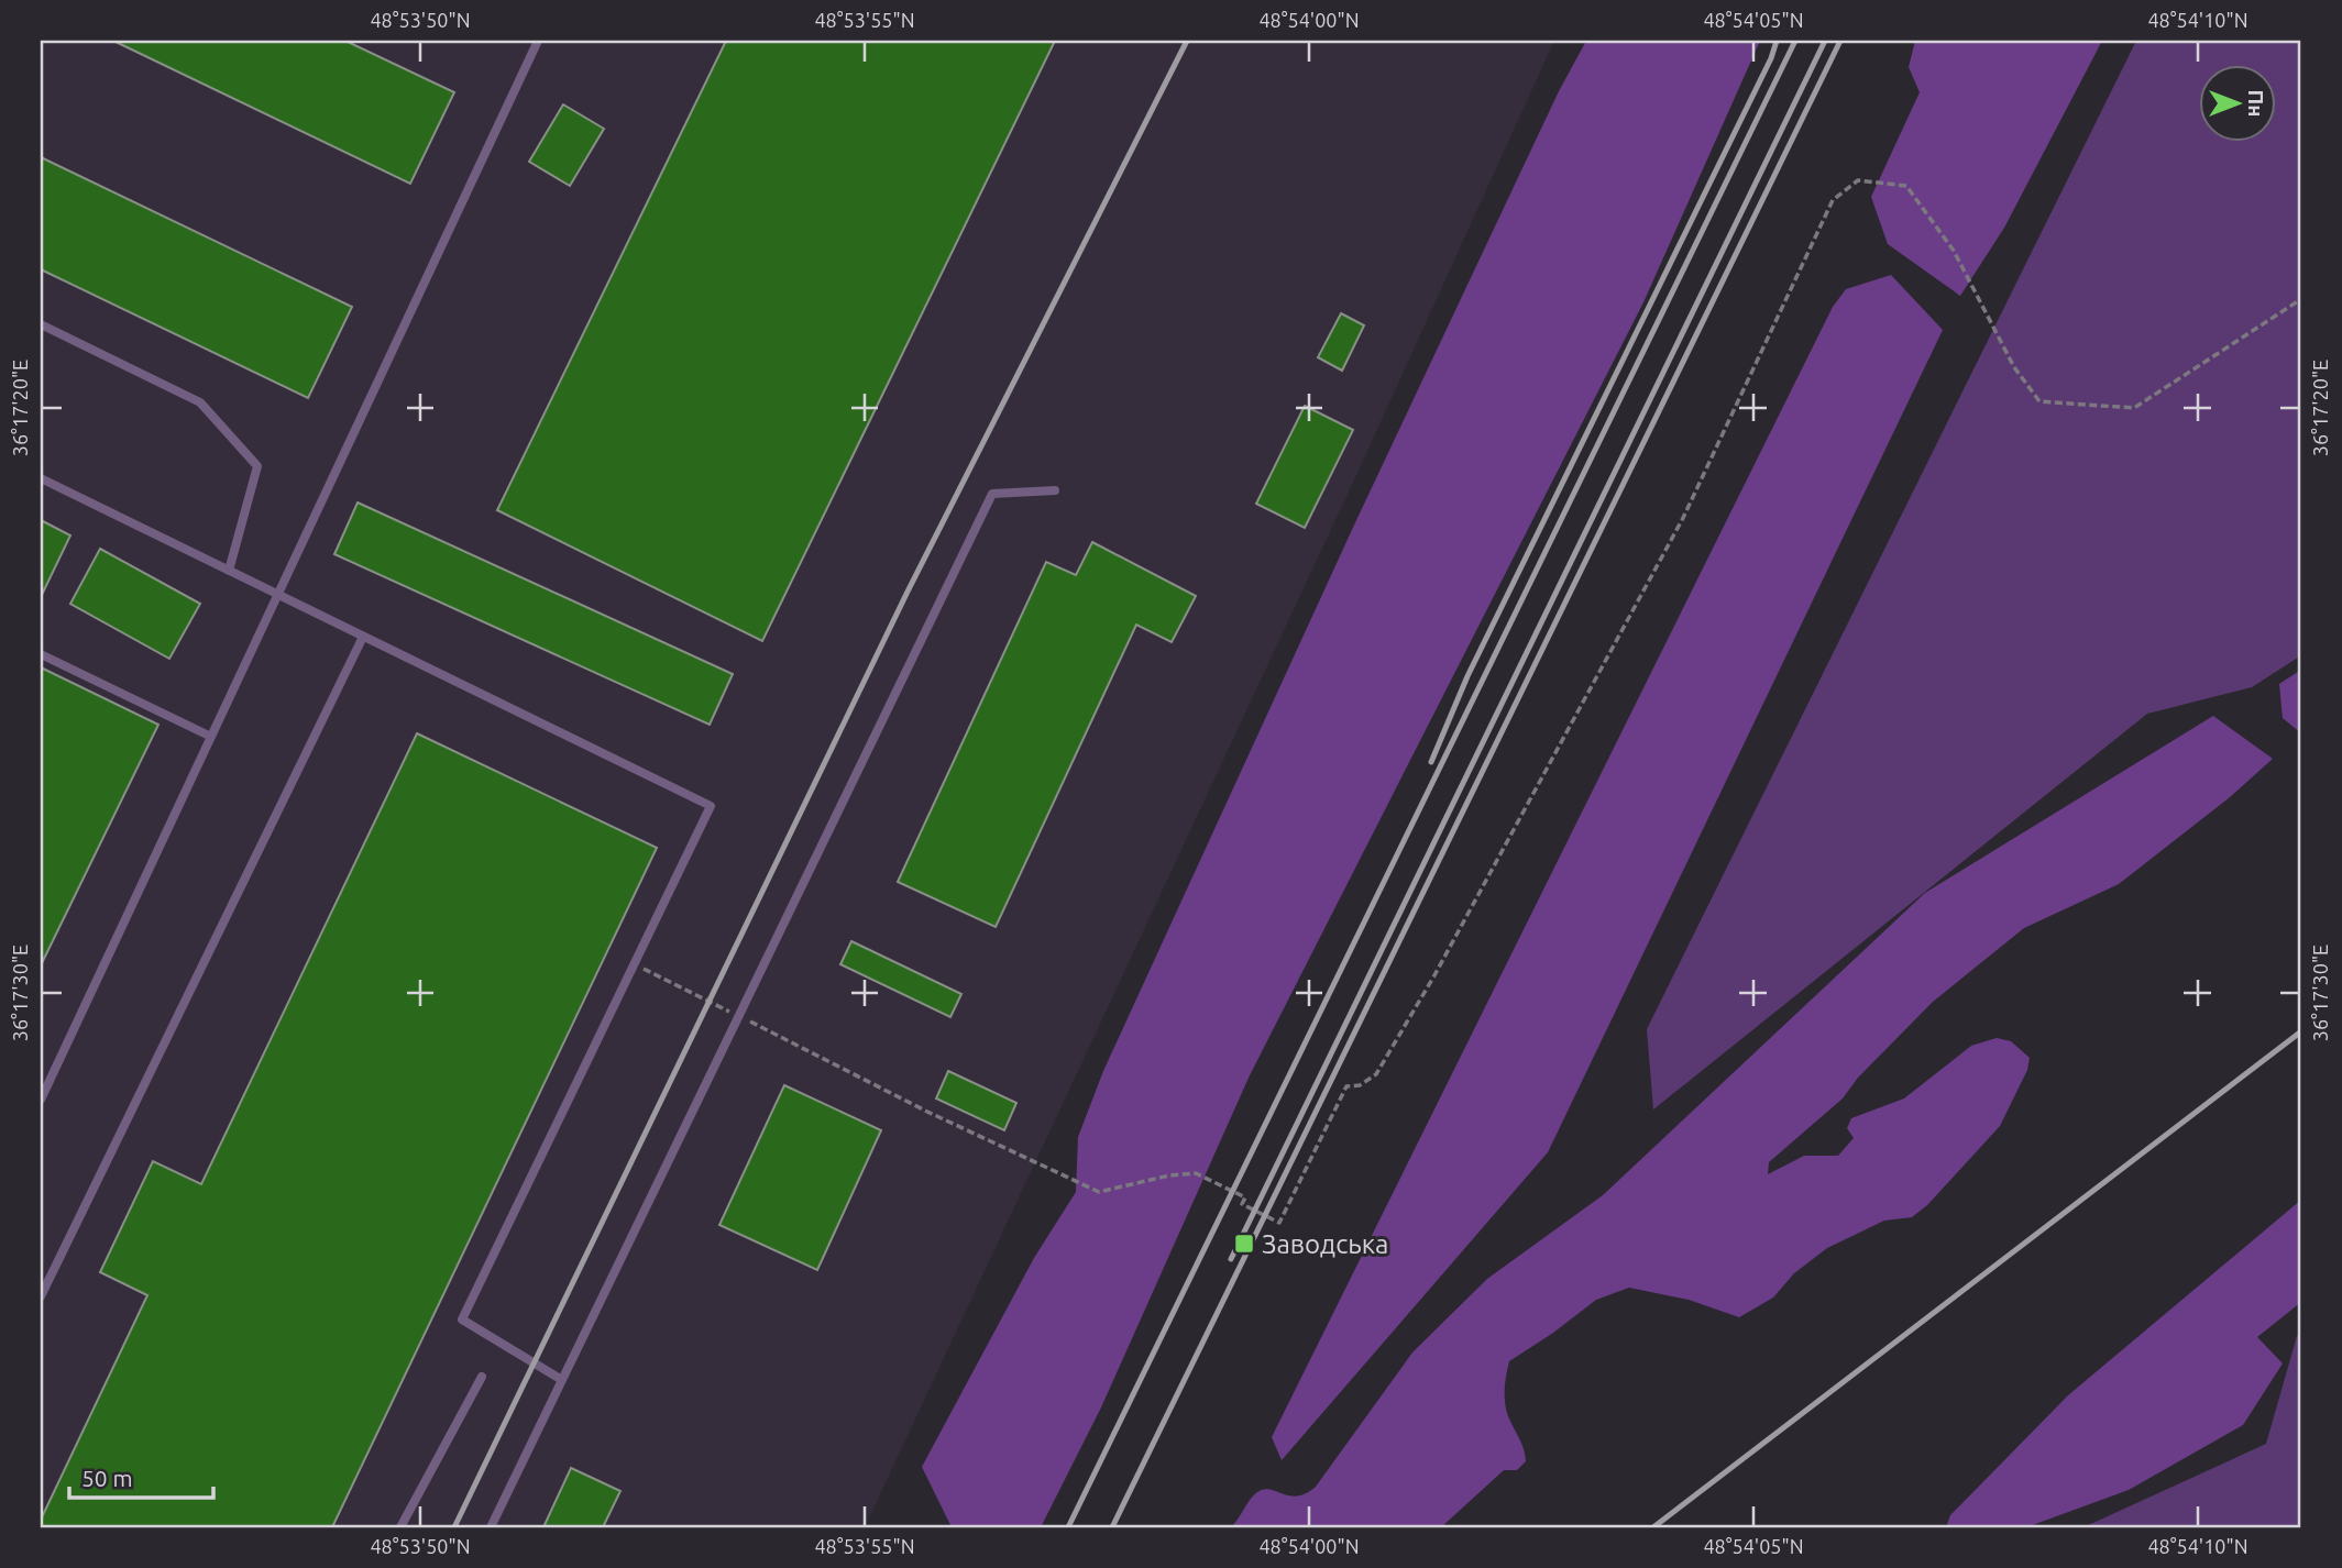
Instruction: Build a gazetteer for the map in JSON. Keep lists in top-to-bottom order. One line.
{"places":{"transit":["Заводська"]},"scale_bar":"50 m","north":"right","coordinates":["48°53'50\"N","48°53'55\"N","48°54'00\"N","48°54'05\"N","48°54'10\"N","36°17'20\"E","36°17'30\"E"]}
